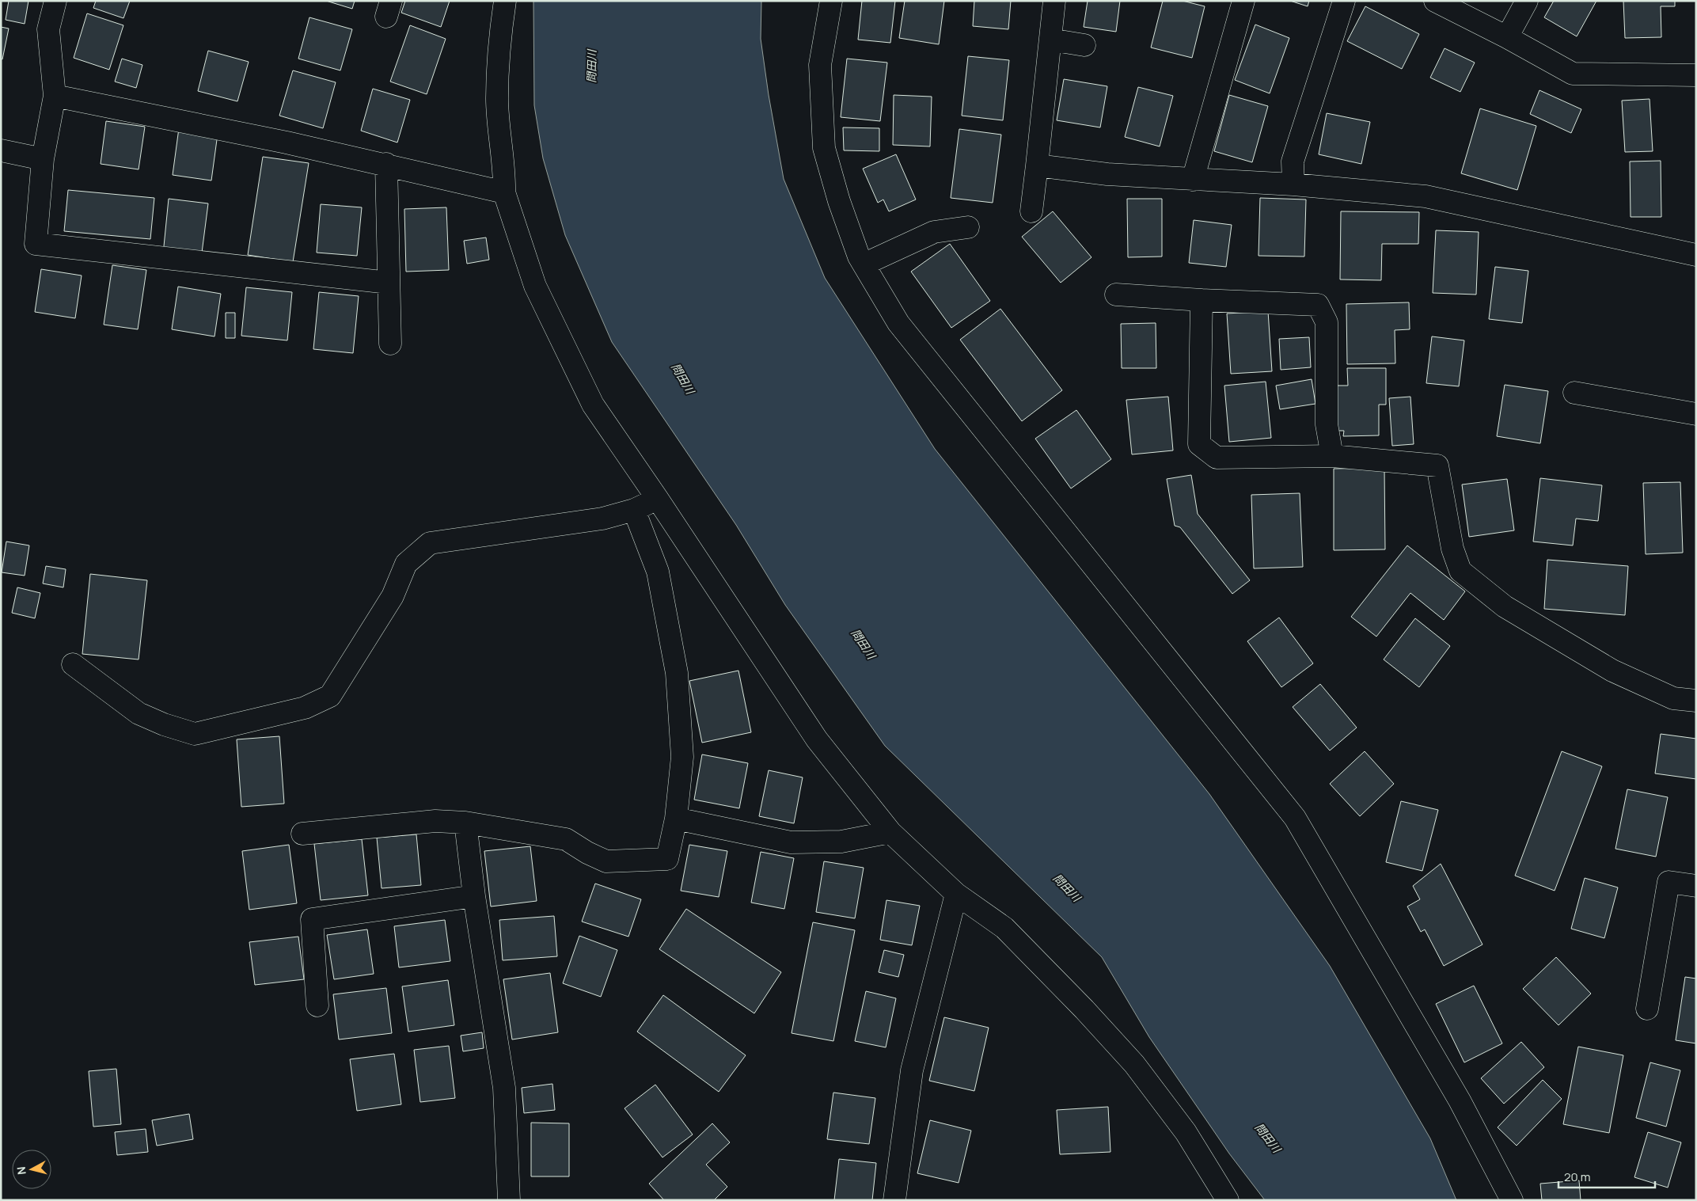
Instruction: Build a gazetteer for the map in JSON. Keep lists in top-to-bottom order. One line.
{"water":["問田川"],"scale_bar":"20 m","north":"left"}
